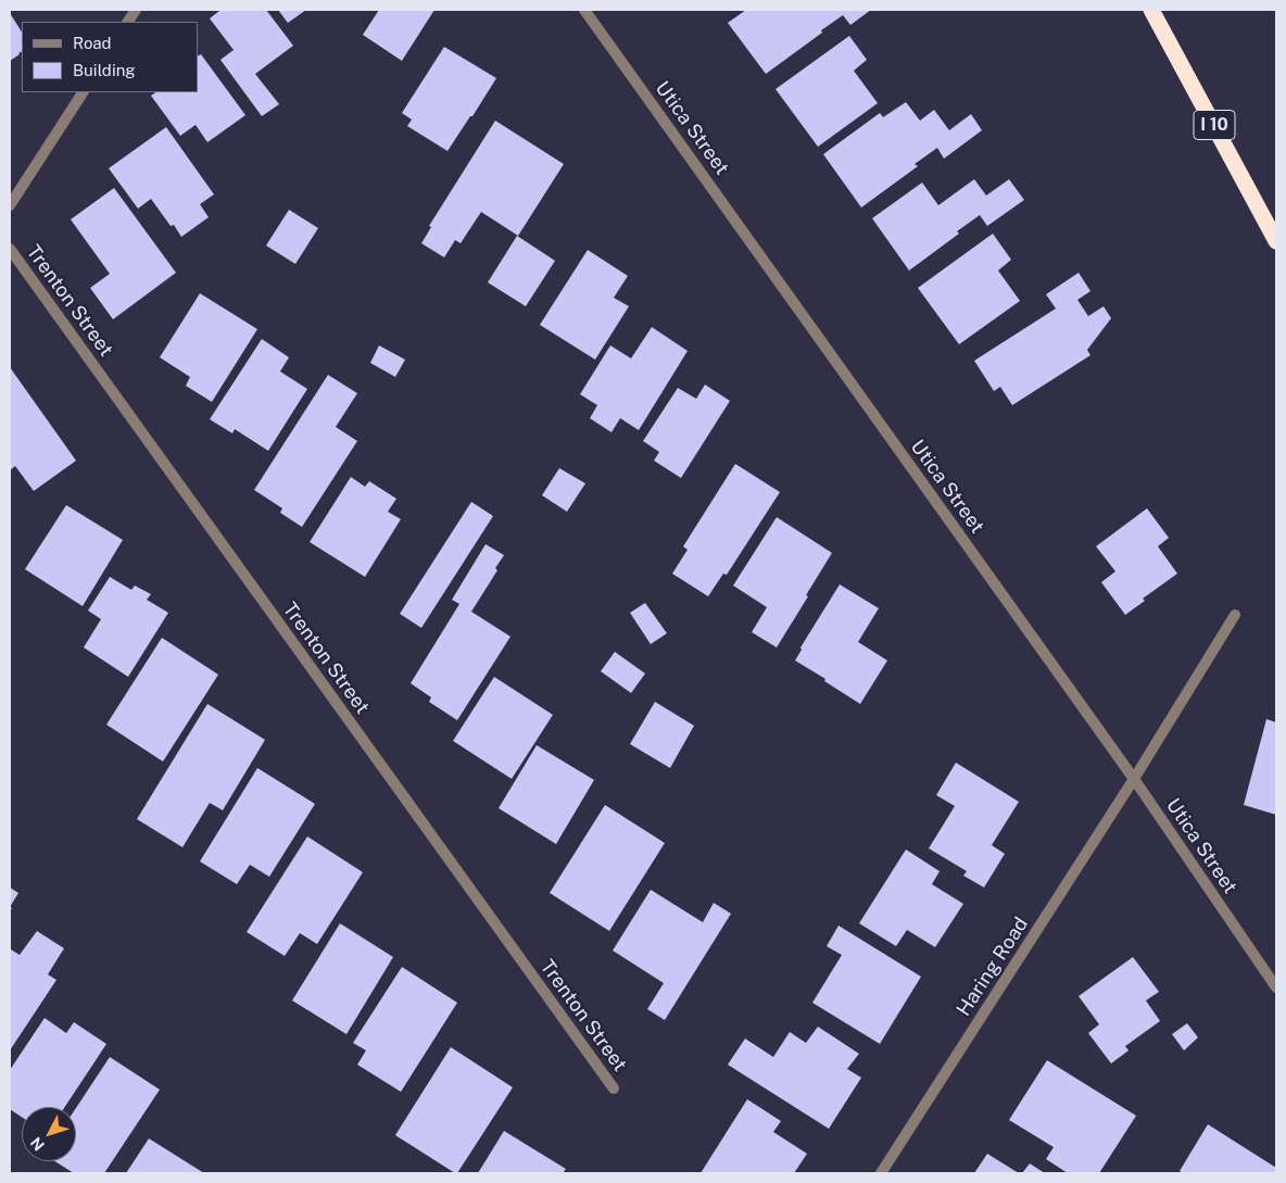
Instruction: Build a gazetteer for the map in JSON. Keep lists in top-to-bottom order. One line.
{"streets":{"highway":["I 10"],"street":["Utica Street","Trenton Street","Haring Road"]},"crossings":[["Utica Street","Haring Road"]],"legend":["Road","Building"],"north":"bottom left"}
